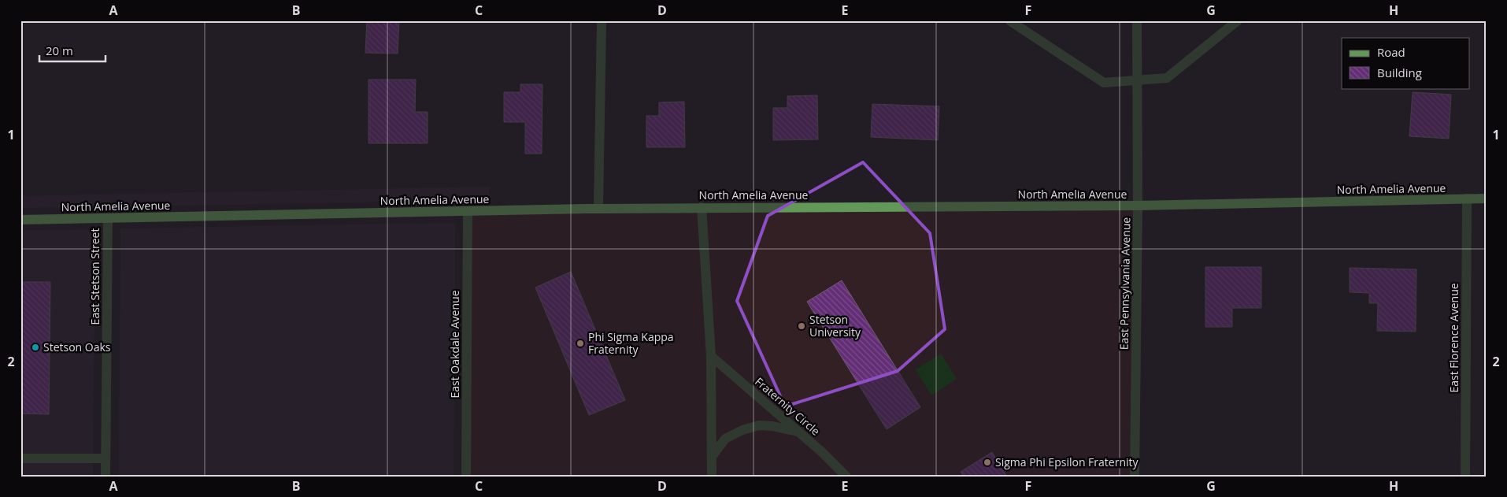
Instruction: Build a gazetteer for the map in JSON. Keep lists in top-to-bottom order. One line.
{"streets":{"main road":["North Amelia Avenue"],"street":["East Stetson Street","East Pennsylvania Avenue","East Florence Avenue","East Oakdale Avenue","Fraternity Circle"]},"crossings":[["North Amelia Avenue","East Stetson Street"],["North Amelia Avenue","East Pennsylvania Avenue"],["North Amelia Avenue","East Florence Avenue"],["North Amelia Avenue","East Oakdale Avenue"]],"places":["Stetson University","Phi Sigma Kappa Fraternity","Stetson Oaks","Sigma Phi Epsilon Fraternity"],"legend":["Road","Building"],"scale_bar":"20 m","grid":{"columns":["A","B","C","D","E","F","G","H"],"rows":["1","2"]}}
